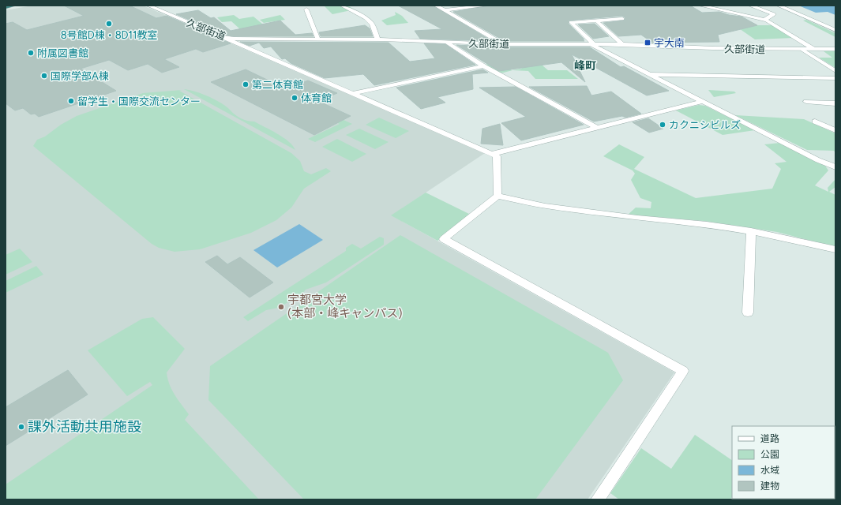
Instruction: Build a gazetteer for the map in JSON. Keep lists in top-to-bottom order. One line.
{"streets":{"street":["久部街道"]},"districts":["峰町"],"places":{"other":["8号館D棟・8D11教室","附属図書館","国際学部A棟","第二体育館","体育館","留学生・国際交流センター","カクニシビルズ","宇都宮大学 (本部・峰キャンパス)","課外活動共用施設"],"transit":["宇大南"]},"legend":["道路","公園","水域","建物"]}
